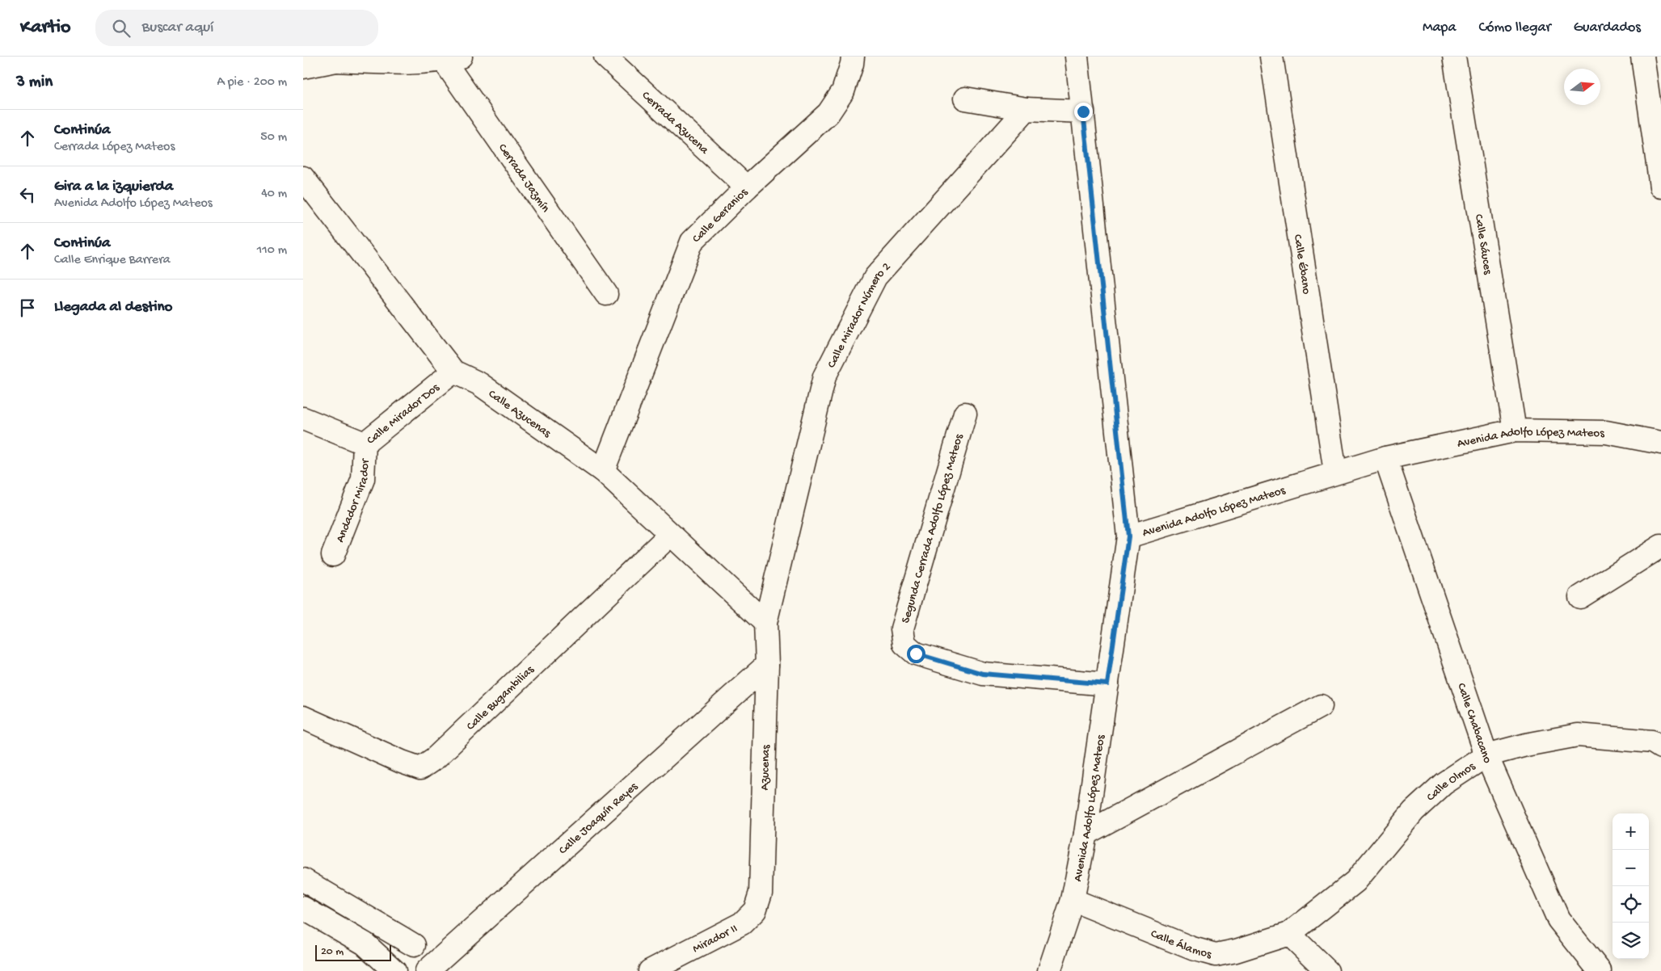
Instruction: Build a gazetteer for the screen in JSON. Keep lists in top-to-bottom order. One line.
{"streets":{"street":["Cerrada Azucena","Cerrada Jazmín","Calle Geranios","Calle Sáuces","Calle Ébano","Calle Mirador Número 2","Calle Mirador Dos","Calle Azucenas","Avenida Adolfo López Mateos","Andador Mirador","Segunda Cerrada Adolfo López Mateos","Calle Bugambilias","Calle Chabacano","Azucenas","Calle Olmos","Calle Joaquín Reyes","Mirador II","Calle Álamos"]},"crossings":[["Cerrada Azucena","Calle Geranios"],["Calle Geranios","Calle Azucenas"],["Calle Sáuces","Avenida Adolfo López Mateos"],["Calle Ébano","Avenida Adolfo López Mateos"],["Calle Mirador Número 2","Calle Azucenas"],["Calle Mirador Número 2","Azucenas"],["Calle Mirador Dos","Calle Azucenas"],["Calle Mirador Dos","Andador Mirador"],["Calle Azucenas","Calle Bugambilias"],["Calle Azucenas","Azucenas"],["Avenida Adolfo López Mateos","Segunda Cerrada Adolfo López Mateos"],["Avenida Adolfo López Mateos","Calle Chabacano"],["Avenida Adolfo López Mateos","Calle Álamos"],["Calle Chabacano","Calle Olmos"],["Azucenas","Calle Joaquín Reyes"],["Azucenas","Mirador II"],["Calle Olmos","Calle Álamos"]],"scale_bar":"20 m","north":"right","page":{"header":"Kartio","search":"Buscar aquí","nav":["Mapa","Cómo llegar","Guardados"],"heading":["3 min","A pie · 200 m"],"list":[["Continúa","Cerrada López Mateos","50 m"],["Gira a la izquierda","Avenida Adolfo López Mateos","40 m"],["Continúa","Calle Enrique Barrera","110 m"],"Llegada al destino"],"map_buttons":["+","−"],"scale":"20 m"}}
